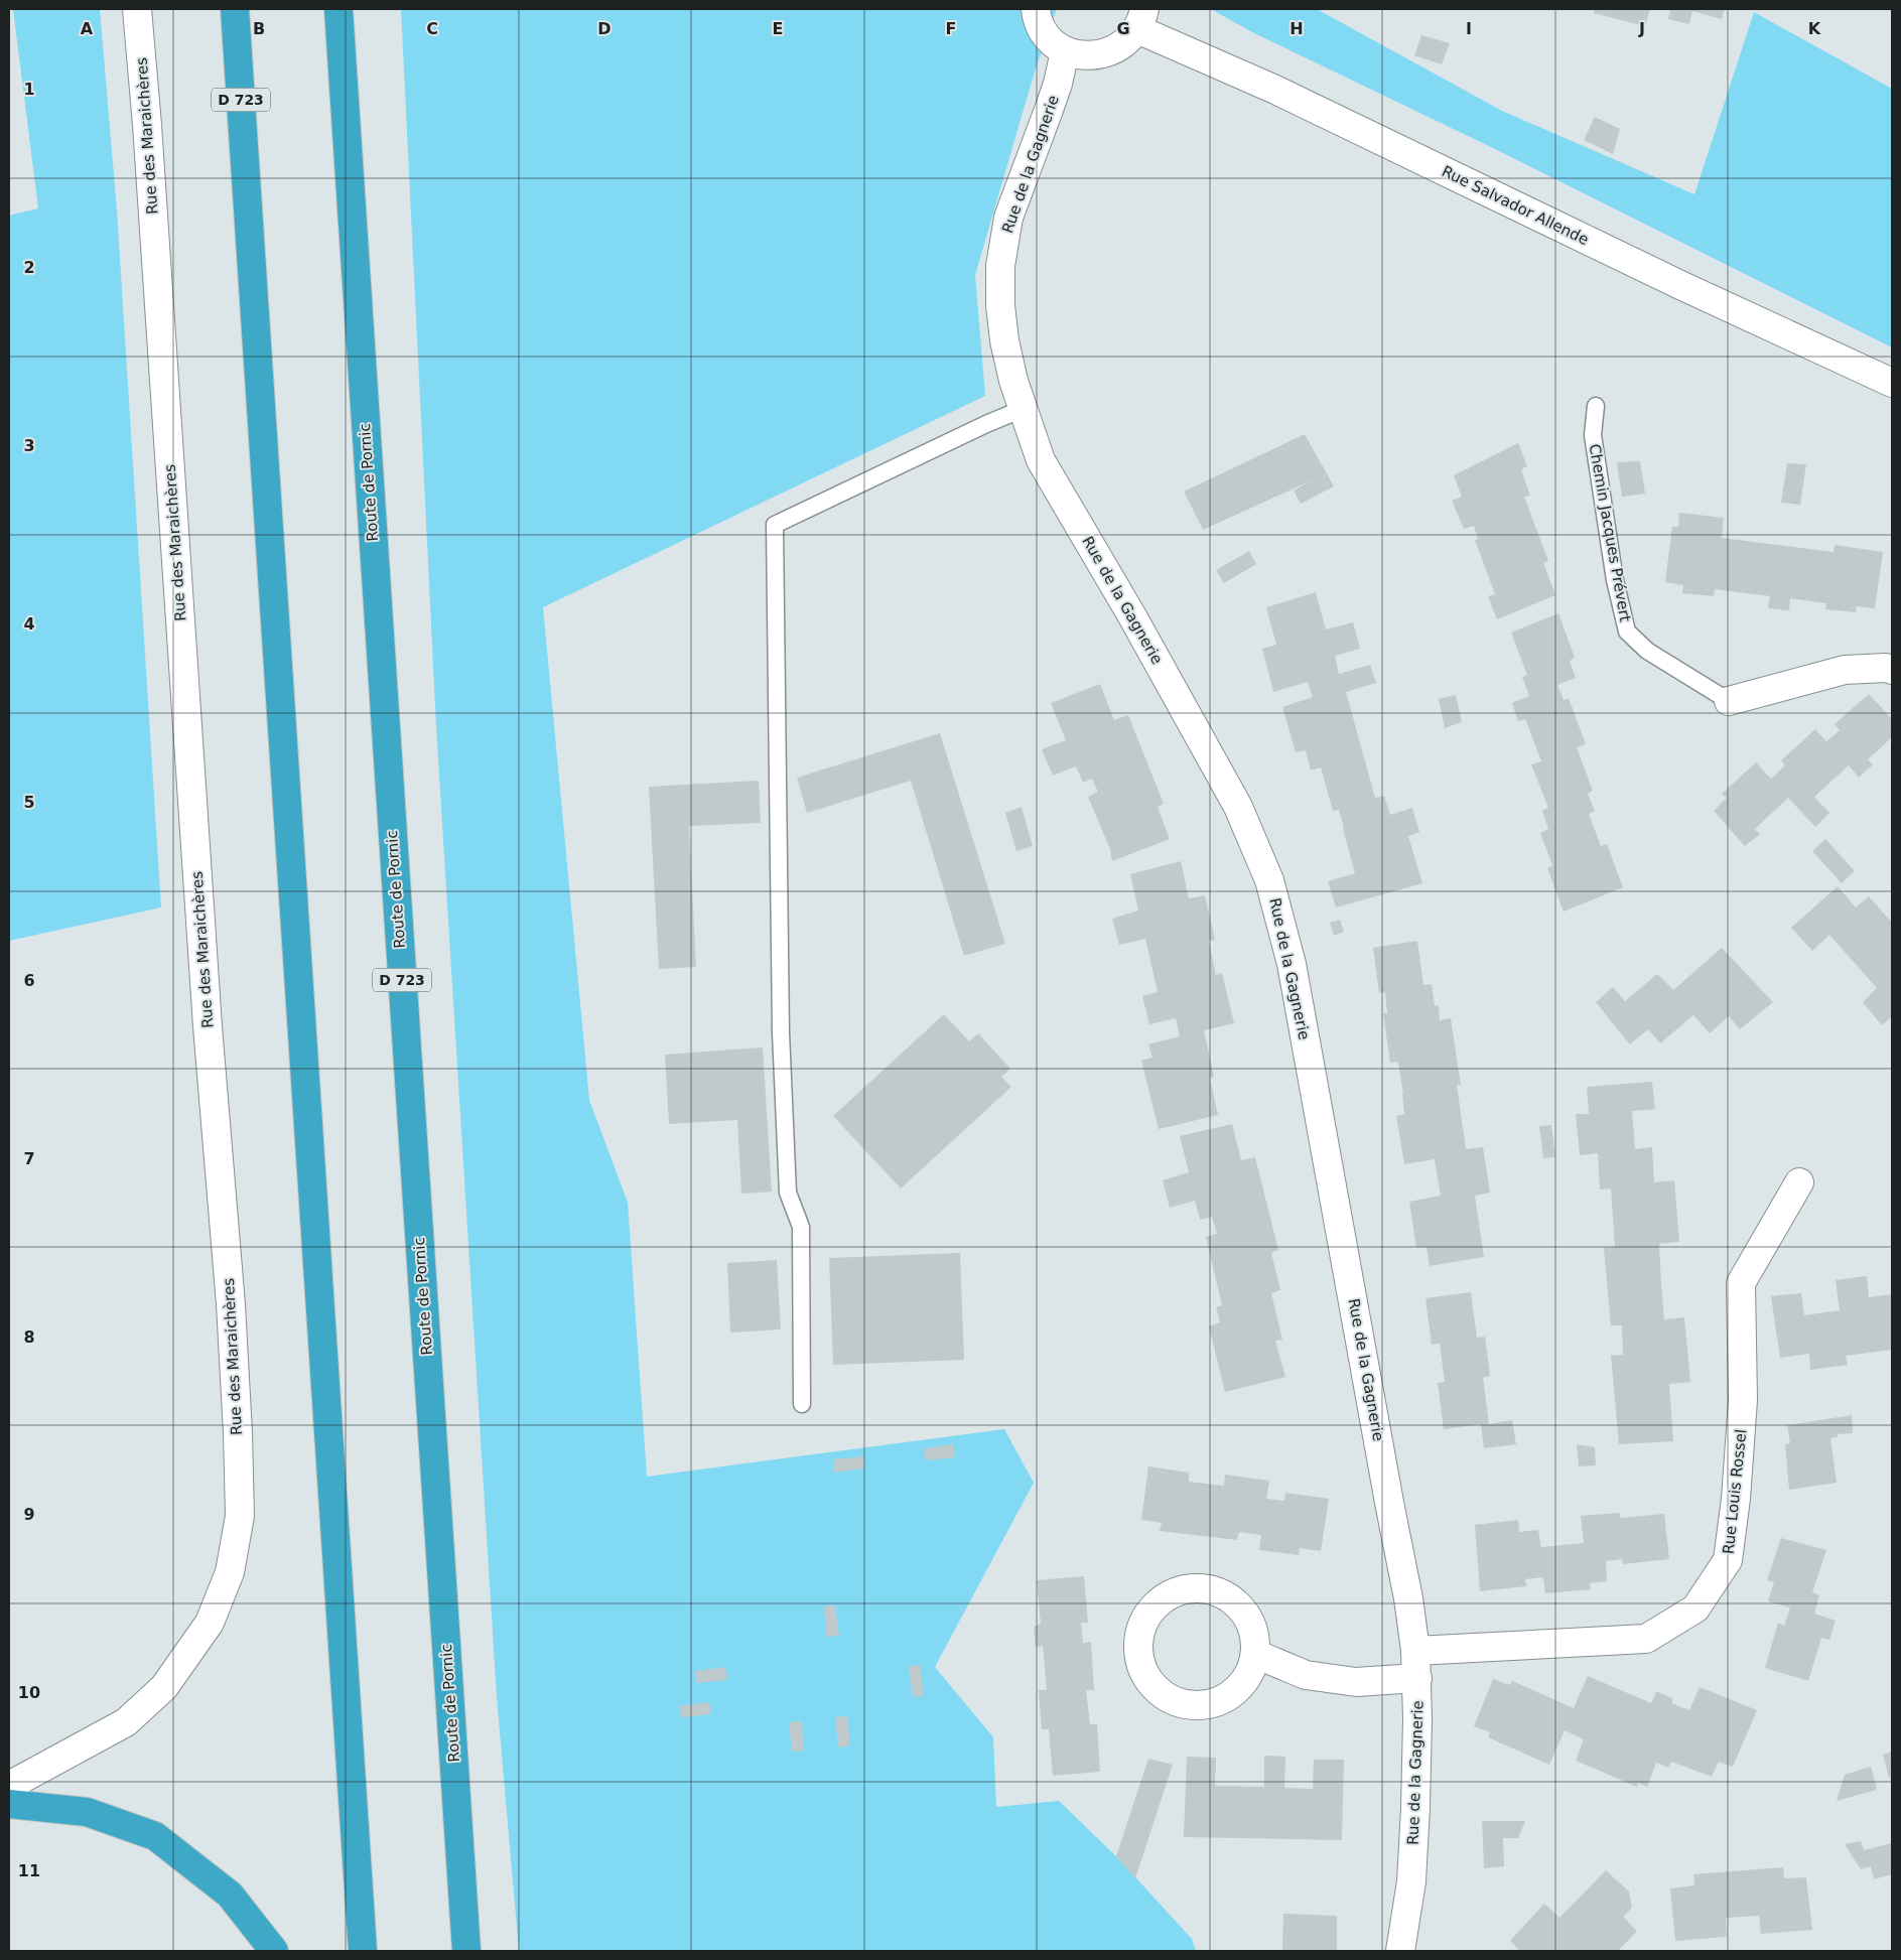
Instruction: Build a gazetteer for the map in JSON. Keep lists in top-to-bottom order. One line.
{"streets":{"highway":["D 723","Route de Pornic"],"street":["Rue des Maraichères","Rue de la Gagnerie","Rue Salvador Allende","Rue Louis Rossel"],"lane":["Chemin Jacques Prévert"]},"crossings":[["Rue de la Gagnerie","Rue Louis Rossel"]],"grid":{"columns":["A","B","C","D","E","F","G","H","I","J","K"],"rows":["1","2","3","4","5","6","7","8","9","10","11"]}}
